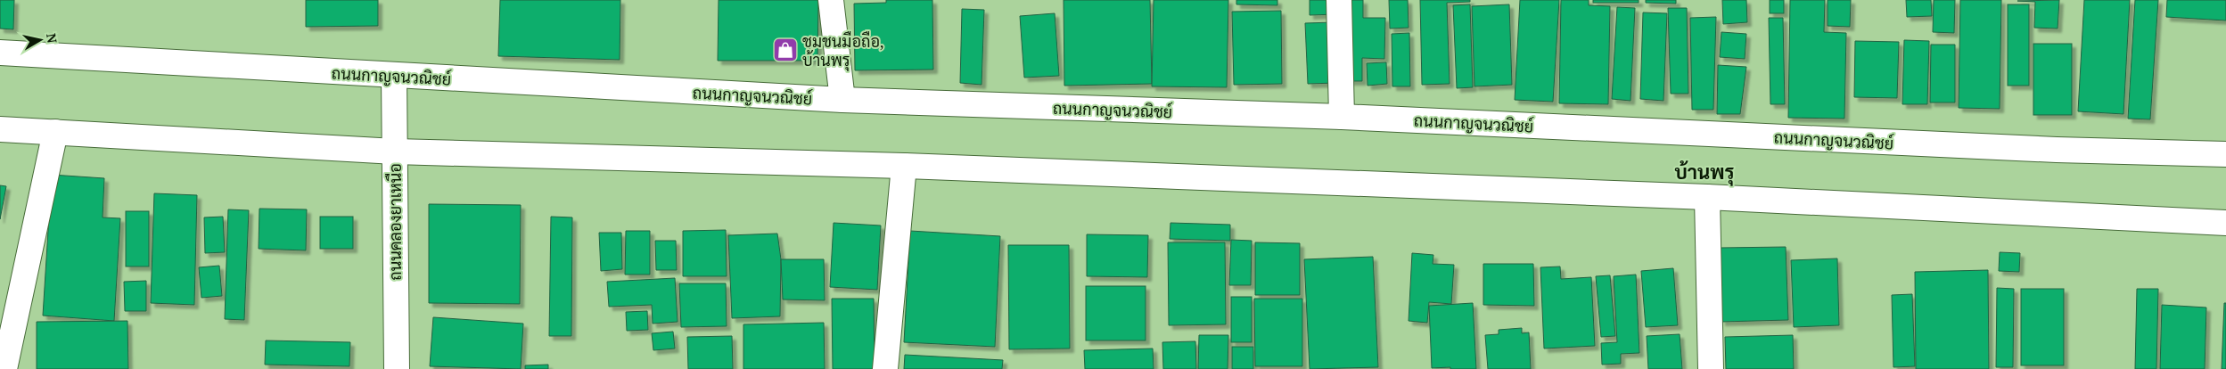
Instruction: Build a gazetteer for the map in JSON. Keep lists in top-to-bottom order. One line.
{"streets":{"main road":["ถนนกาญจนวณิชย์","ถนนคลองยาเหนือ"]},"crossings":[["ถนนกาญจนวณิชย์","ถนนคลองยาเหนือ"]],"districts":["บ้านพรุ"],"places":{"shop":["ชุมชนมือถือ, บ้านพรุ"]},"north":"right"}
